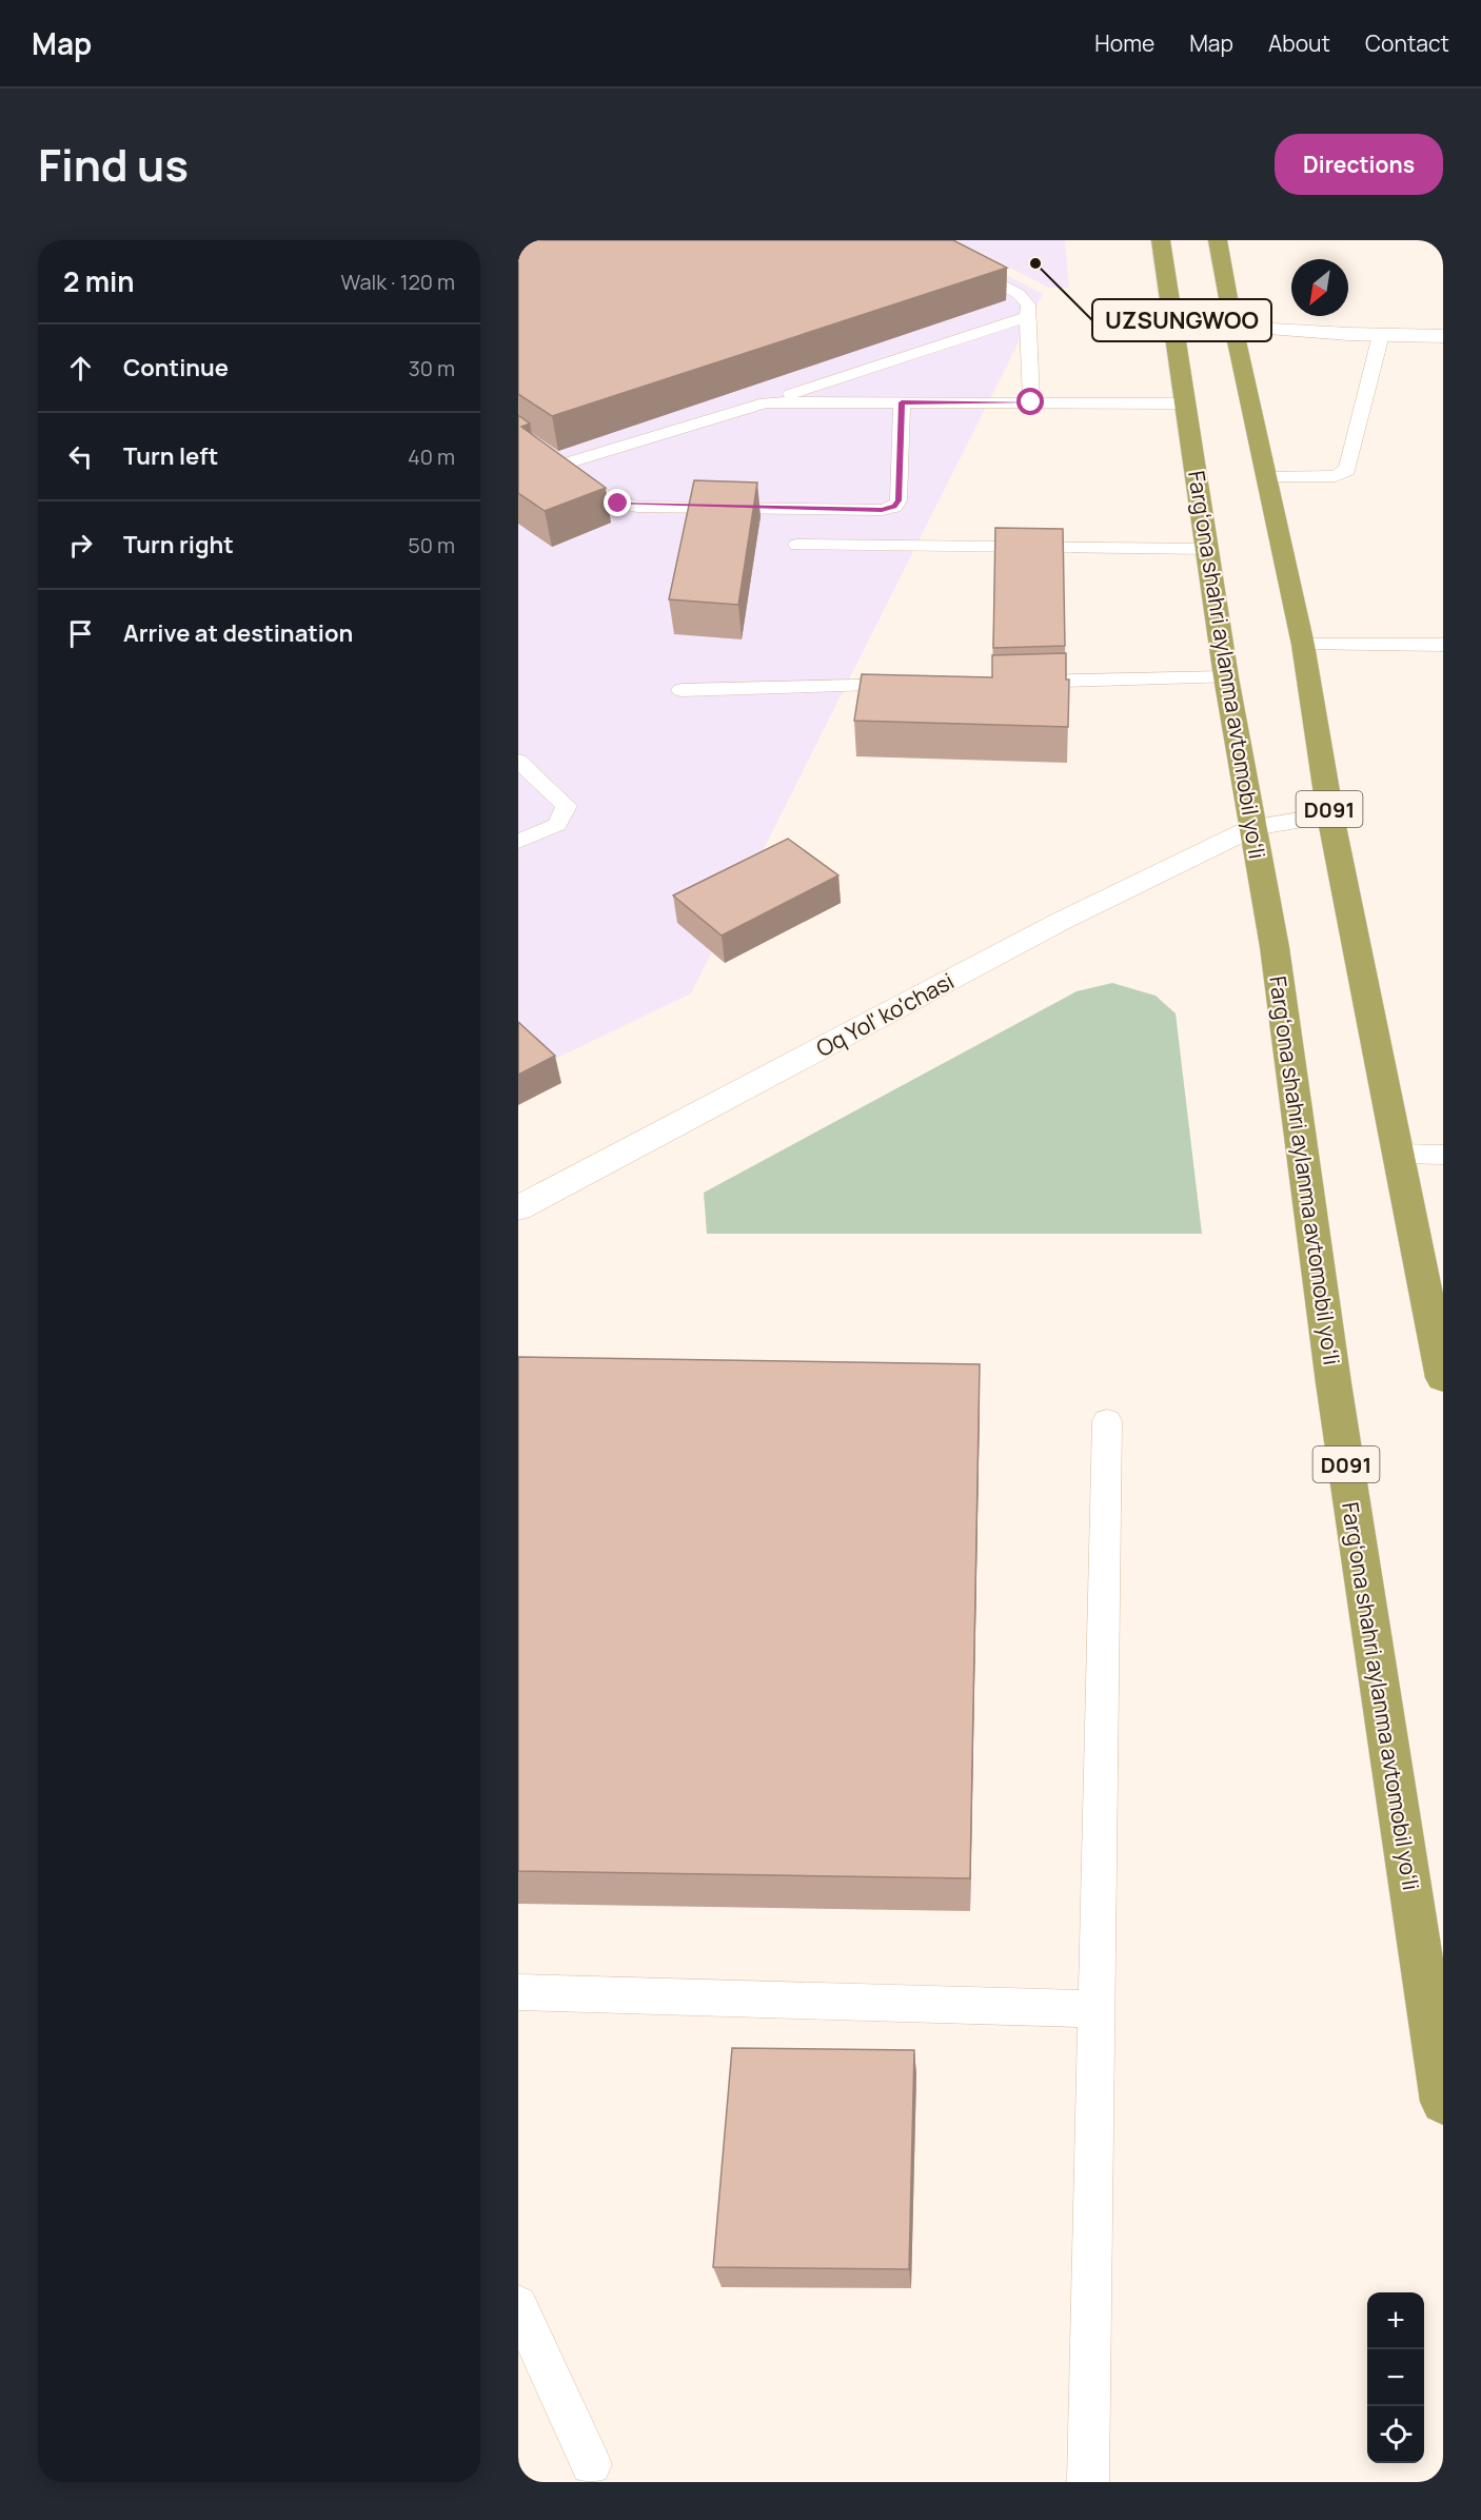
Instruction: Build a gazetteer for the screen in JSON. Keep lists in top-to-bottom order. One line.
{"streets":{"highway":["Fargʻona shahri aylanma avtomobil yoʻli","D091"],"street":["Oq Yol' ko'chasi"]},"crossings":[["Fargʻona shahri aylanma avtomobil yoʻli","Oq Yol' ko'chasi"],["D091","Oq Yol' ko'chasi"]],"places":["UZSUNGWOO"],"north":"bottom left","page":{"header":"Map","nav":["Home","Map","About","Contact"],"title":"Find us","buttons":"Directions","heading":["2 min","Walk · 120 m"],"list":[["Continue","30 m"],["Turn left","40 m"],["Turn right","50 m"],"Arrive at destination"],"map_buttons":["+","−"]}}
